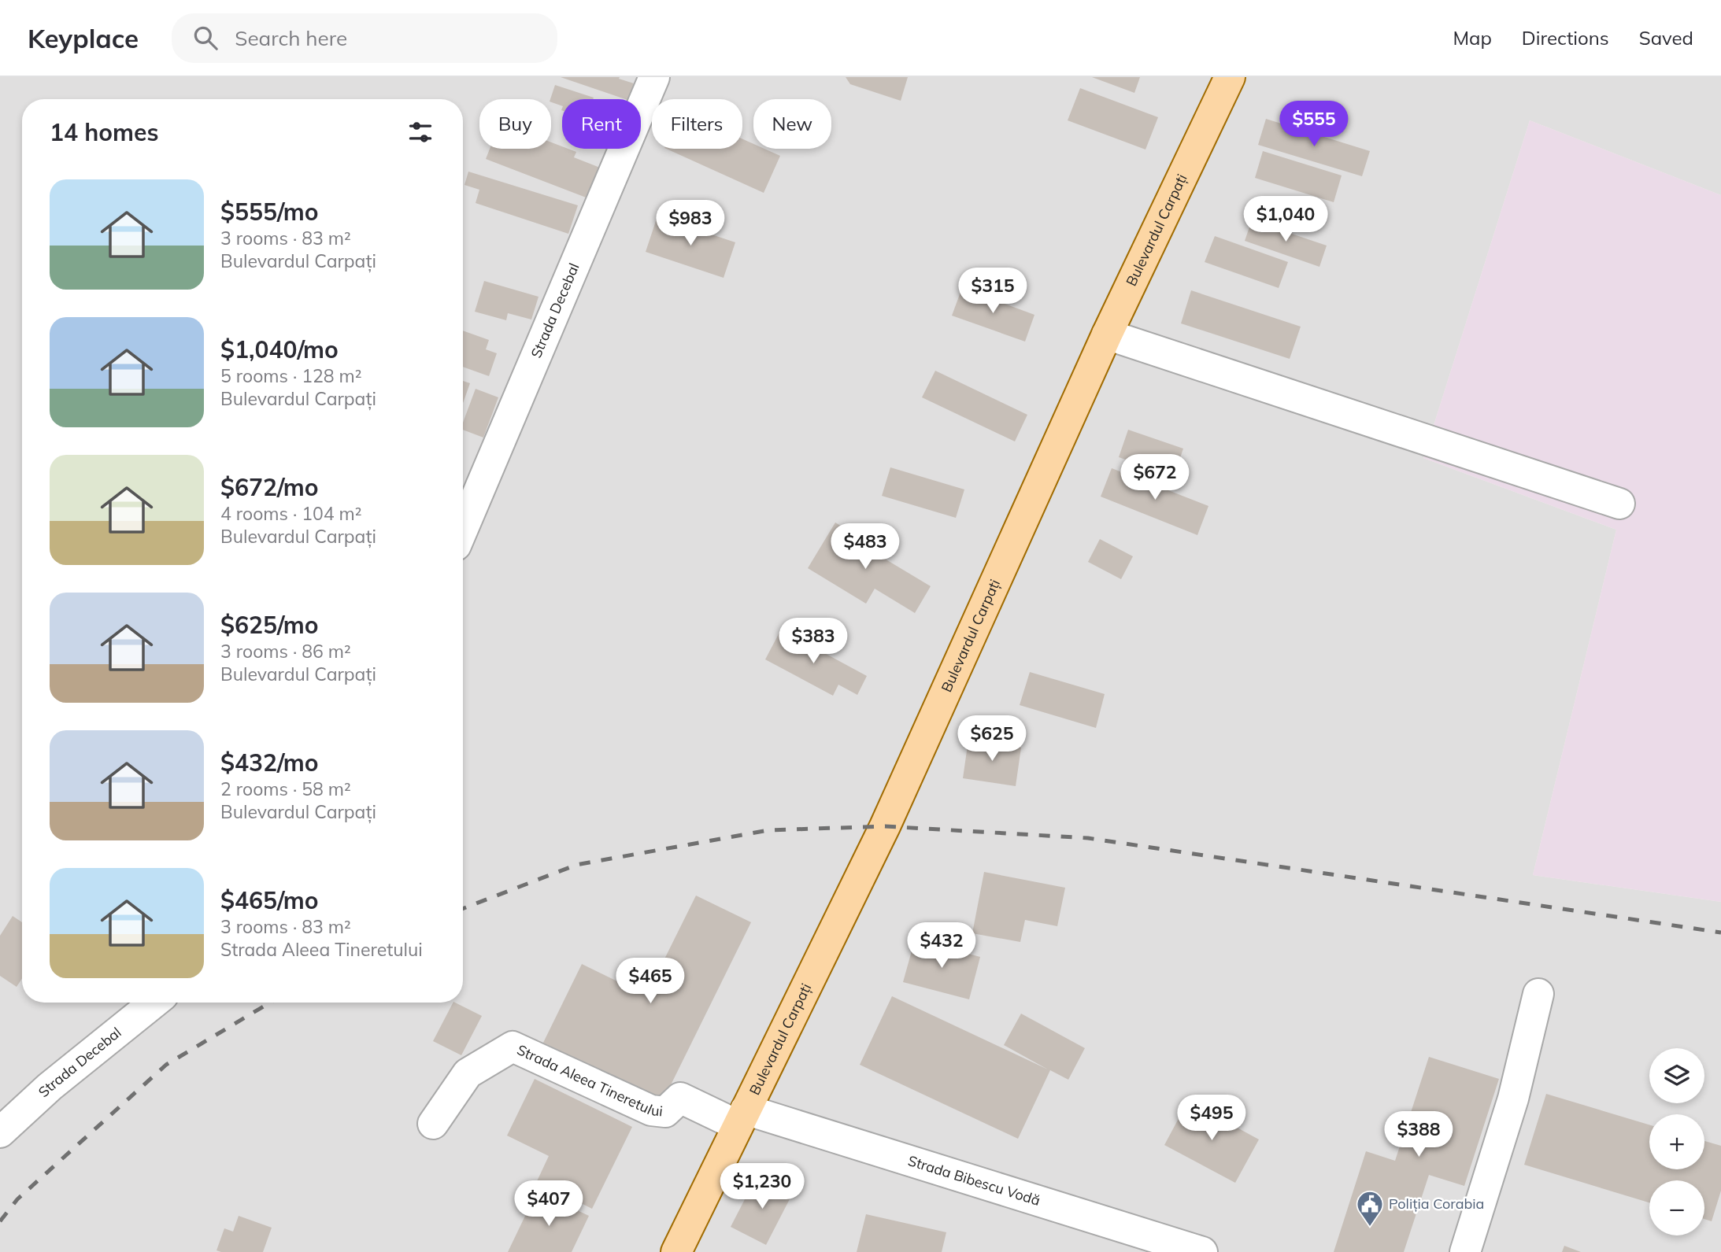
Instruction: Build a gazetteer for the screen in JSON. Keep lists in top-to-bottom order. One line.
{"streets":{"main road":["Bulevardul Carpați"],"street":["Strada Decebal","Strada Aleea Tineretului","Strada Bibescu Vodă"]},"crossings":[["Bulevardul Carpați","Strada Aleea Tineretului"],["Bulevardul Carpați","Strada Bibescu Vodă"],["Strada Aleea Tineretului","Strada Bibescu Vodă"]],"places":{"public building":["Poliția Corabia"]},"page":{"header":"Keyplace","search":"Search here","nav":["Map","Directions","Saved"],"chip":["Buy","Rent","Filters","New"],"heading":"14 homes","price":["$555","$1,040","$983","$315","$672","$483","$383","$625","$432","$465","$495","$388","$1,230","$407"],"list":[{"name":"$555/mo","note":"3 rooms · 83 m² · Bulevardul Carpați"},{"name":"$1,040/mo","note":"5 rooms · 128 m² · Bulevardul Carpați"},{"name":"$672/mo","note":"4 rooms · 104 m² · Bulevardul Carpați"},{"name":"$625/mo","note":"3 rooms · 86 m² · Bulevardul Carpați"},{"name":"$432/mo","note":"2 rooms · 58 m² · Bulevardul Carpați"},{"name":"$465/mo","note":"3 rooms · 83 m² · Strada Aleea Tineretului"}],"map_buttons":["+","−"]}}
